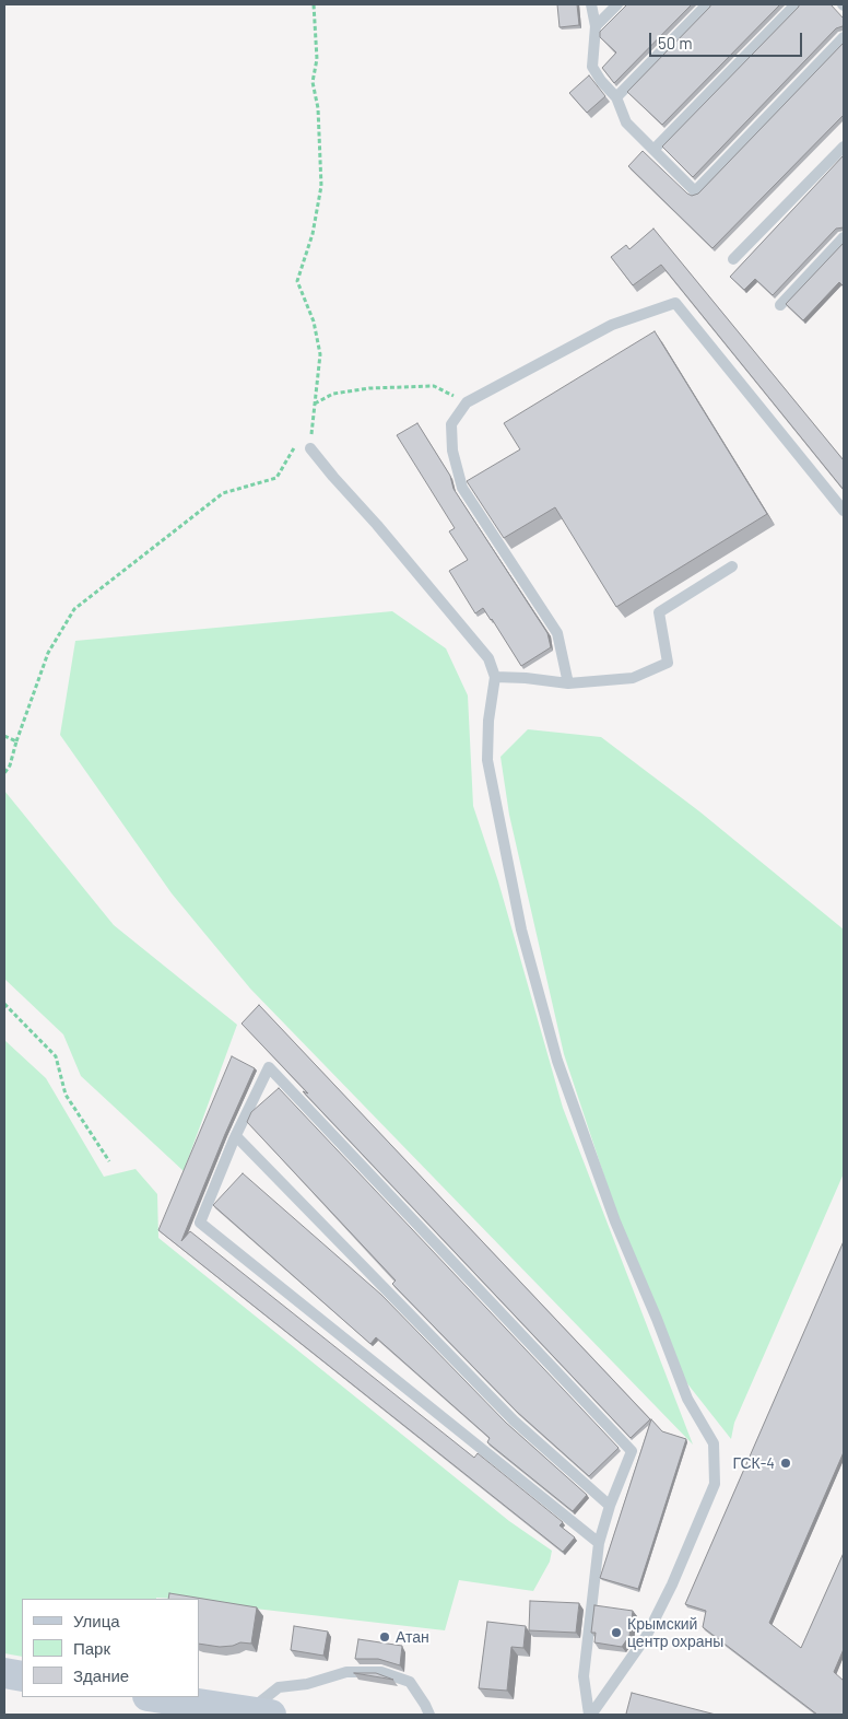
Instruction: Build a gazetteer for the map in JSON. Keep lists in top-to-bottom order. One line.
{"places":["ГСК-4","Крымский центр охраны","Атан"],"legend":["Улица","Парк","Здание"],"scale_bar":"50 m"}
